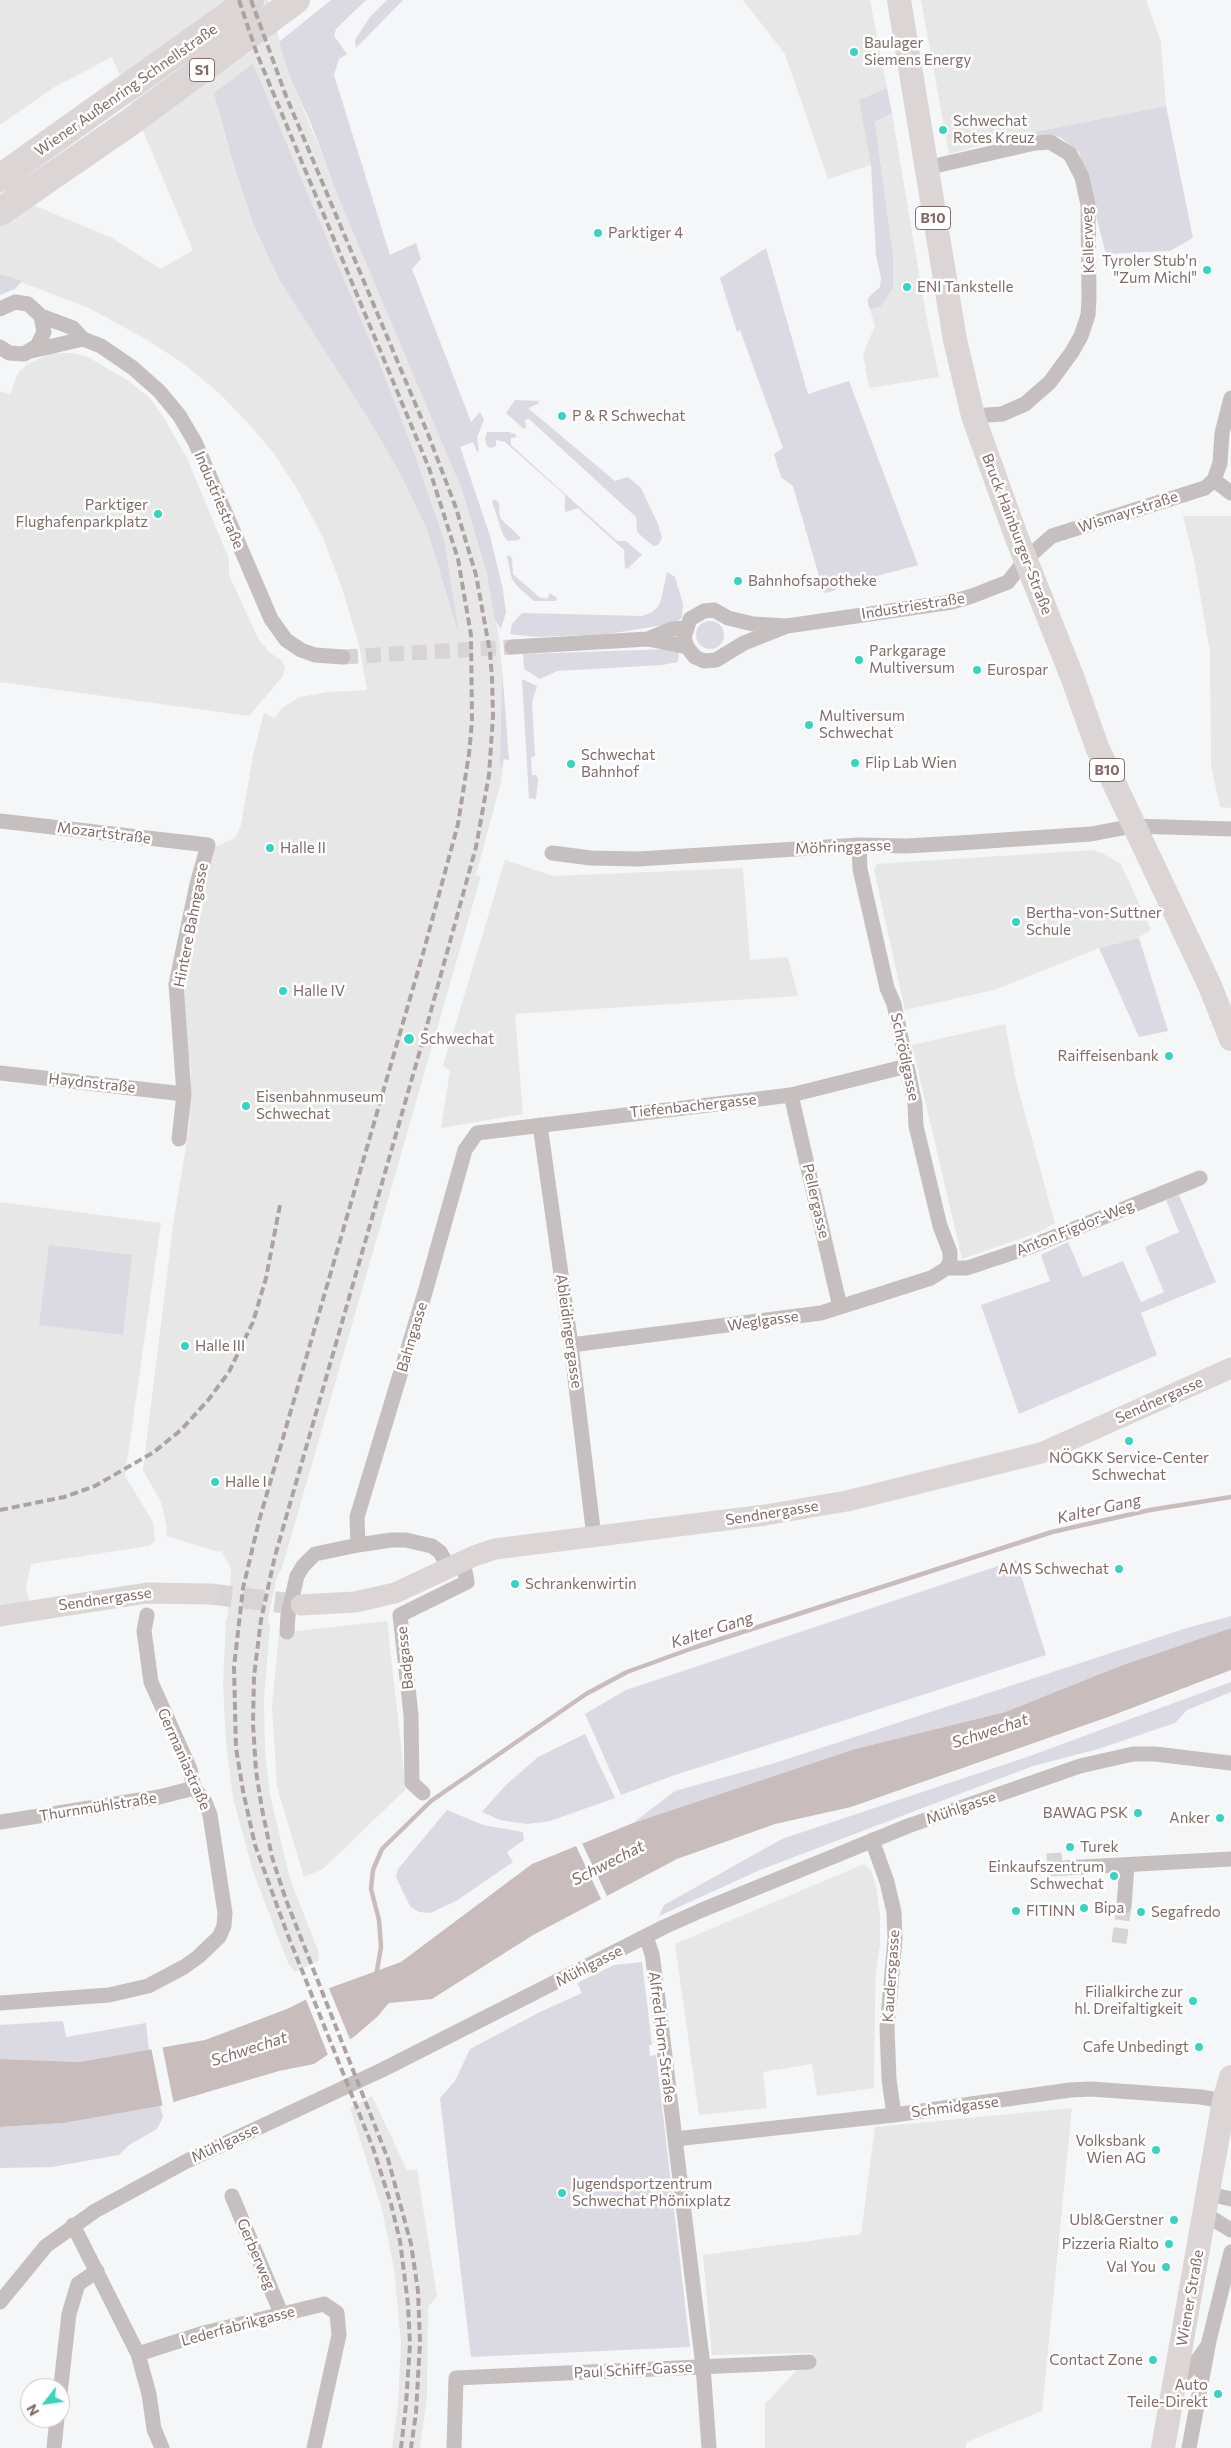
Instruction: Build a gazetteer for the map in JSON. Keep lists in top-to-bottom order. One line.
{"streets":{"highway":["S1","Wiener Außenring Schnellstraße"],"main road":["B10","Bruck Hainburger-Straße","Wiener Straße"],"street":["Kellerweg","Industriestraße","Wismayrstraße","Mozartstraße","Möhringgasse","Hintere Bahngasse","Schrödlgasse","Haydnstraße","Tiefenbachergasse","Pellergasse","Anton Figdor-Weg","Weglgasse","Ableidingergasse","Bahngasse","Sendnergasse","Badgasse","Germaniastraße","Thurnmühlstraße","Mühlgasse","Kaudersgasse","Alfred Horn-Straße","Schmidgasse","Gerberweg","Lederfabrikgasse","Paul Schiff-Gasse"]},"crossings":[["Kellerweg","Bruck Hainburger-Straße"],["Industriestraße","Wismayrstraße"],["Industriestraße","Bruck Hainburger-Straße"],["Wismayrstraße","Bruck Hainburger-Straße"],["Bruck Hainburger-Straße","Möhringgasse"],["Mozartstraße","Hintere Bahngasse"],["Möhringgasse","Schrödlgasse"],["Hintere Bahngasse","Haydnstraße"],["Schrödlgasse","Tiefenbachergasse"],["Schrödlgasse","Anton Figdor-Weg"],["Schrödlgasse","Weglgasse"],["Tiefenbachergasse","Pellergasse"],["Tiefenbachergasse","Ableidingergasse"],["Tiefenbachergasse","Bahngasse"],["Pellergasse","Weglgasse"],["Anton Figdor-Weg","Weglgasse"],["Weglgasse","Ableidingergasse"],["Ableidingergasse","Sendnergasse"],["Sendnergasse","Badgasse"],["Germaniastraße","Thurnmühlstraße"],["Mühlgasse","Kaudersgasse"],["Mühlgasse","Alfred Horn-Straße"],["Kaudersgasse","Schmidgasse"],["Alfred Horn-Straße","Schmidgasse"],["Alfred Horn-Straße","Paul Schiff-Gasse"],["Schmidgasse","Wiener Straße"],["Gerberweg","Lederfabrikgasse"]],"water":["Kalter Gang","Schwechat"],"places":["Baulager Siemens Energy","Schwechat Rotes Kreuz","Parktiger 4","Tyroler Stub'n \"Zum Michl\"","ENI Tankstelle","P & R Schwechat","Parktiger Flughafenparkplatz","Bahnhofsapotheke","Parkgarage Multiversum","Eurospar","Multiversum Schwechat","Flip Lab Wien","Schwechat Bahnhof","Halle II","Bertha-von-Suttner Schule","Halle IV","Schwechat","Raiffeisenbank","Eisenbahnmuseum Schwechat","Halle III","NÖGKK Service-Center Schwechat","Halle I","AMS Schwechat","Schrankenwirtin","BAWAG PSK","Anker","Turek","Einkaufszentrum Schwechat","Bipa","FITINN","Segafredo","Filialkirche zur hl. Dreifaltigkeit","Cafe Unbedingt","Volksbank Wien AG","Jugendsportzentrum Schwechat Phönixplatz","Ubl&Gerstner","Pizzeria Rialto","Val You","Contact Zone","Auto Teile-Direkt"],"north":"bottom left"}
